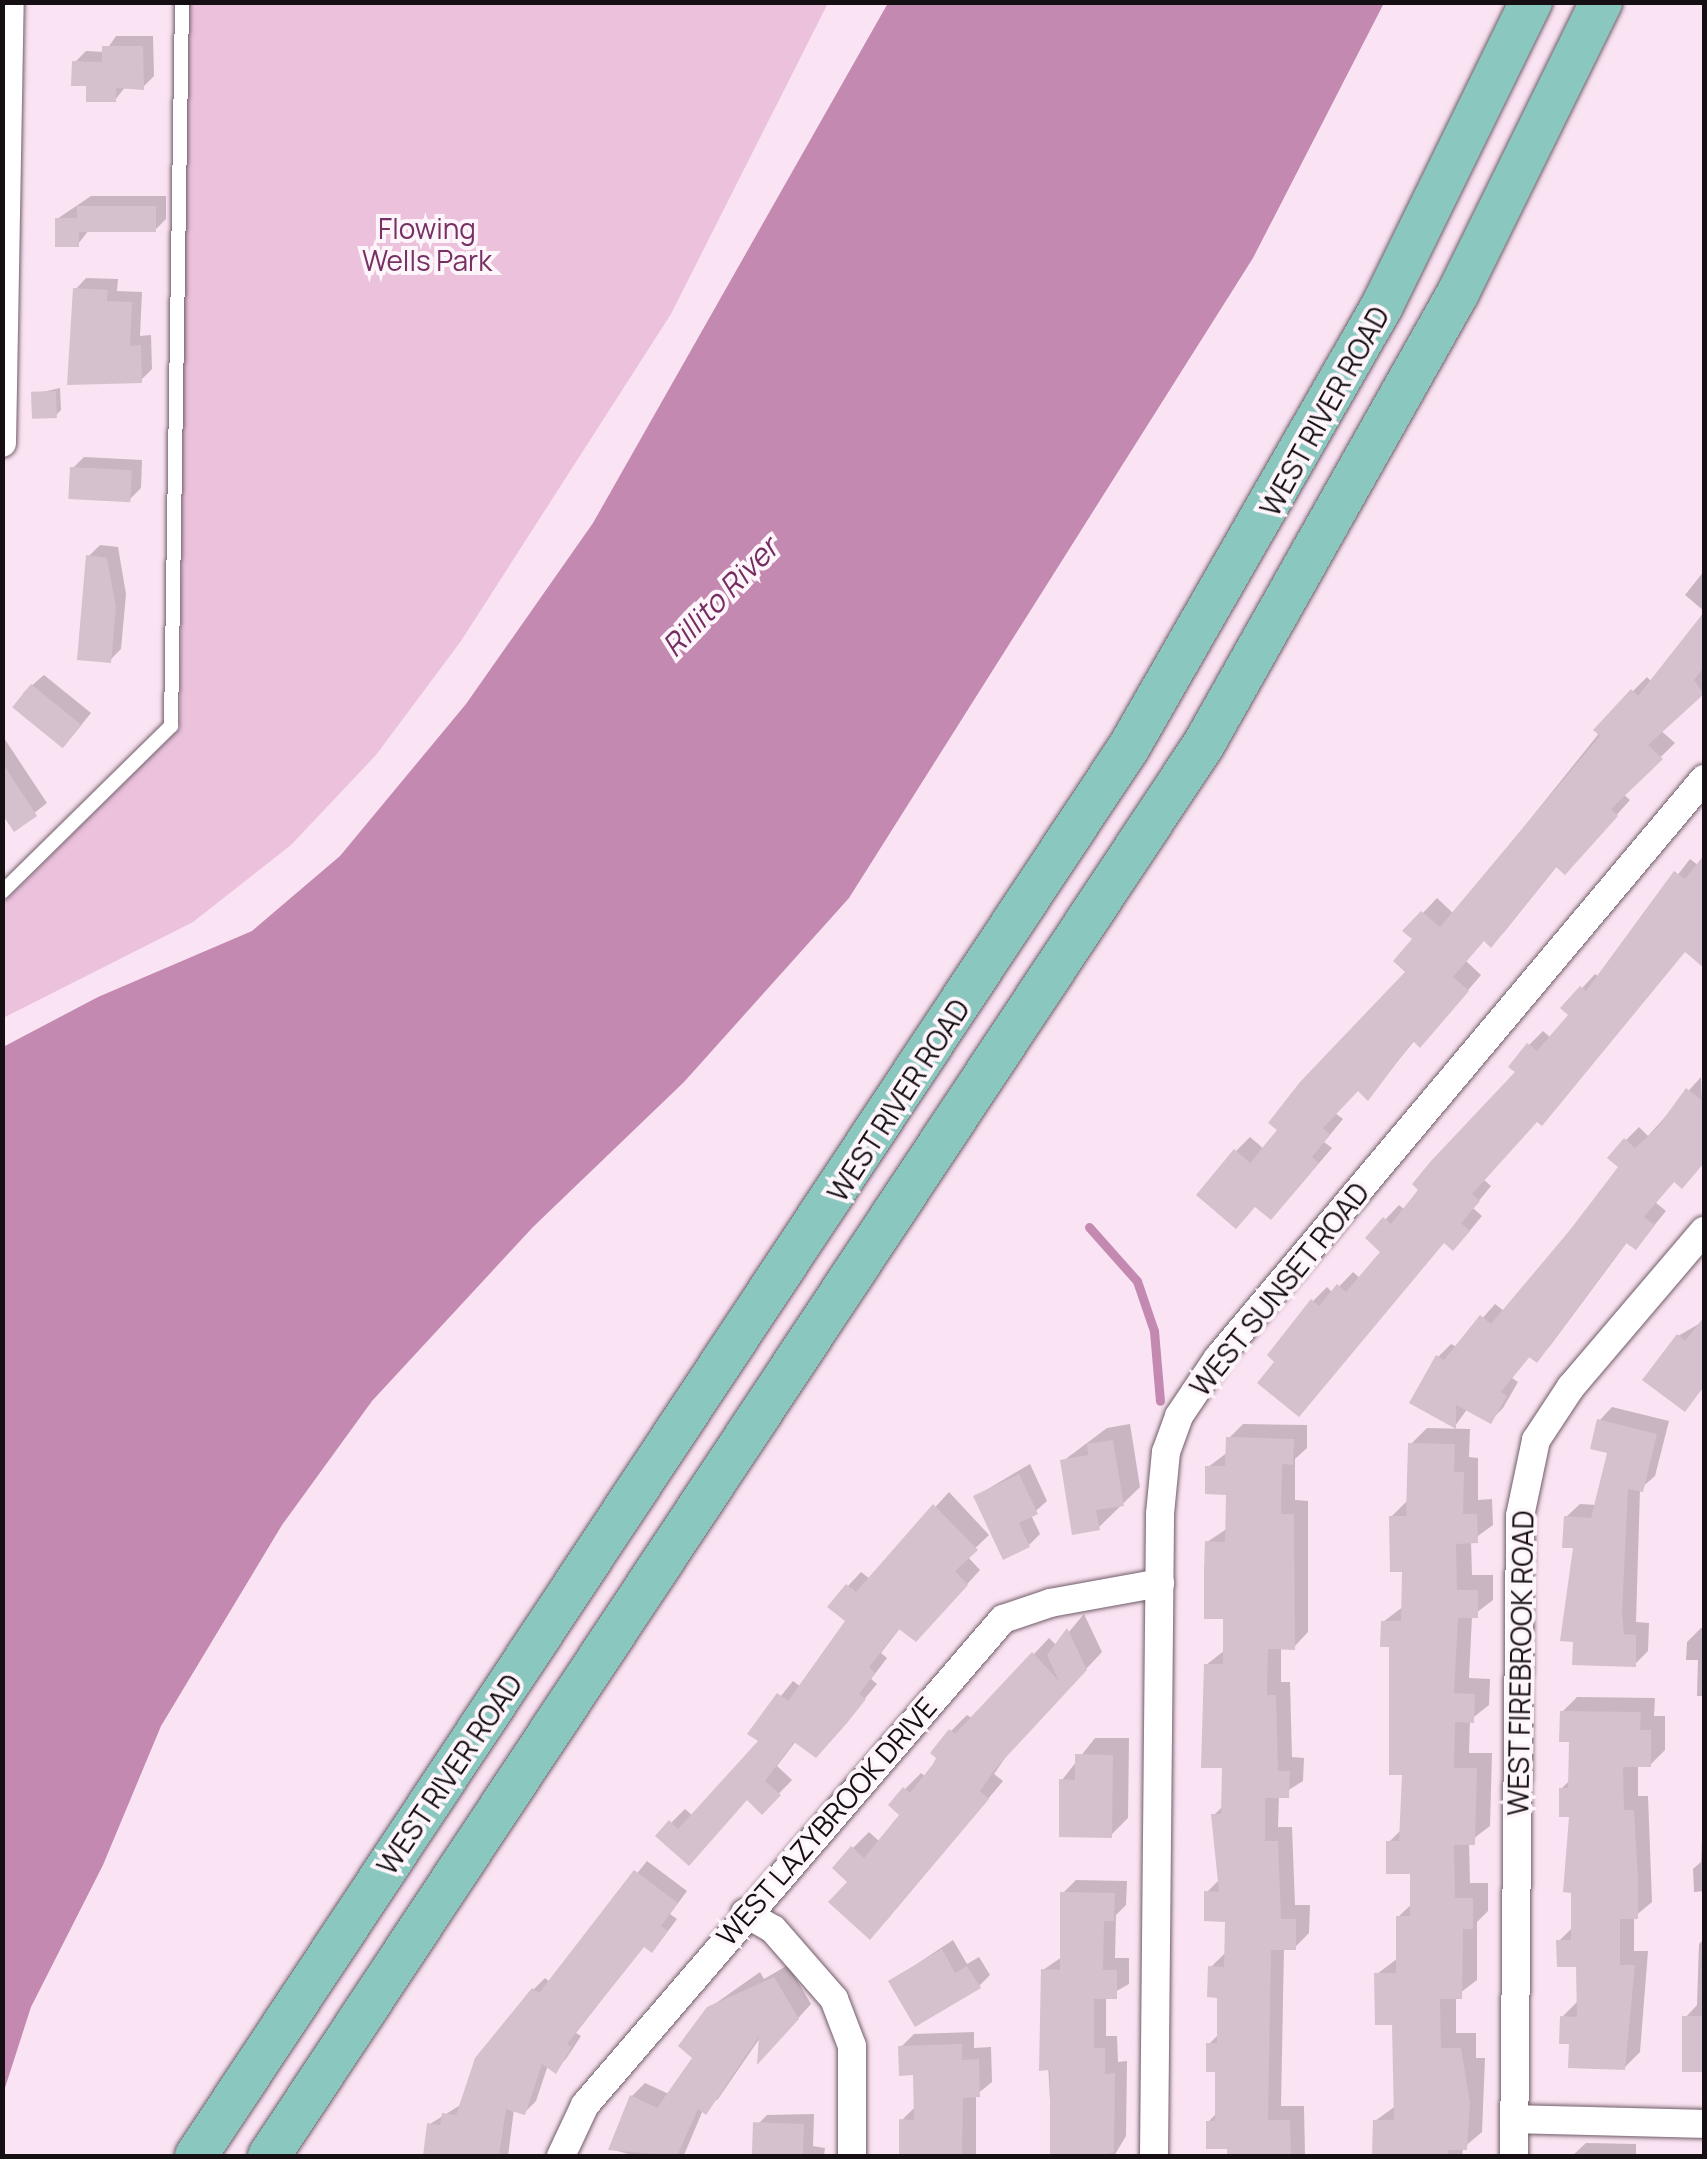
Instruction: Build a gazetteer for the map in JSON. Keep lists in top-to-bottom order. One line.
{"streets":{"main road":["WEST RIVER ROAD"],"street":["WEST SUNSET ROAD","WEST FIREBROOK ROAD","WEST LAZYBROOK DRIVE"]},"crossings":[["WEST SUNSET ROAD","WEST LAZYBROOK DRIVE"]],"water":["Rillito River"],"parks":["Flowing Wells Park"]}
